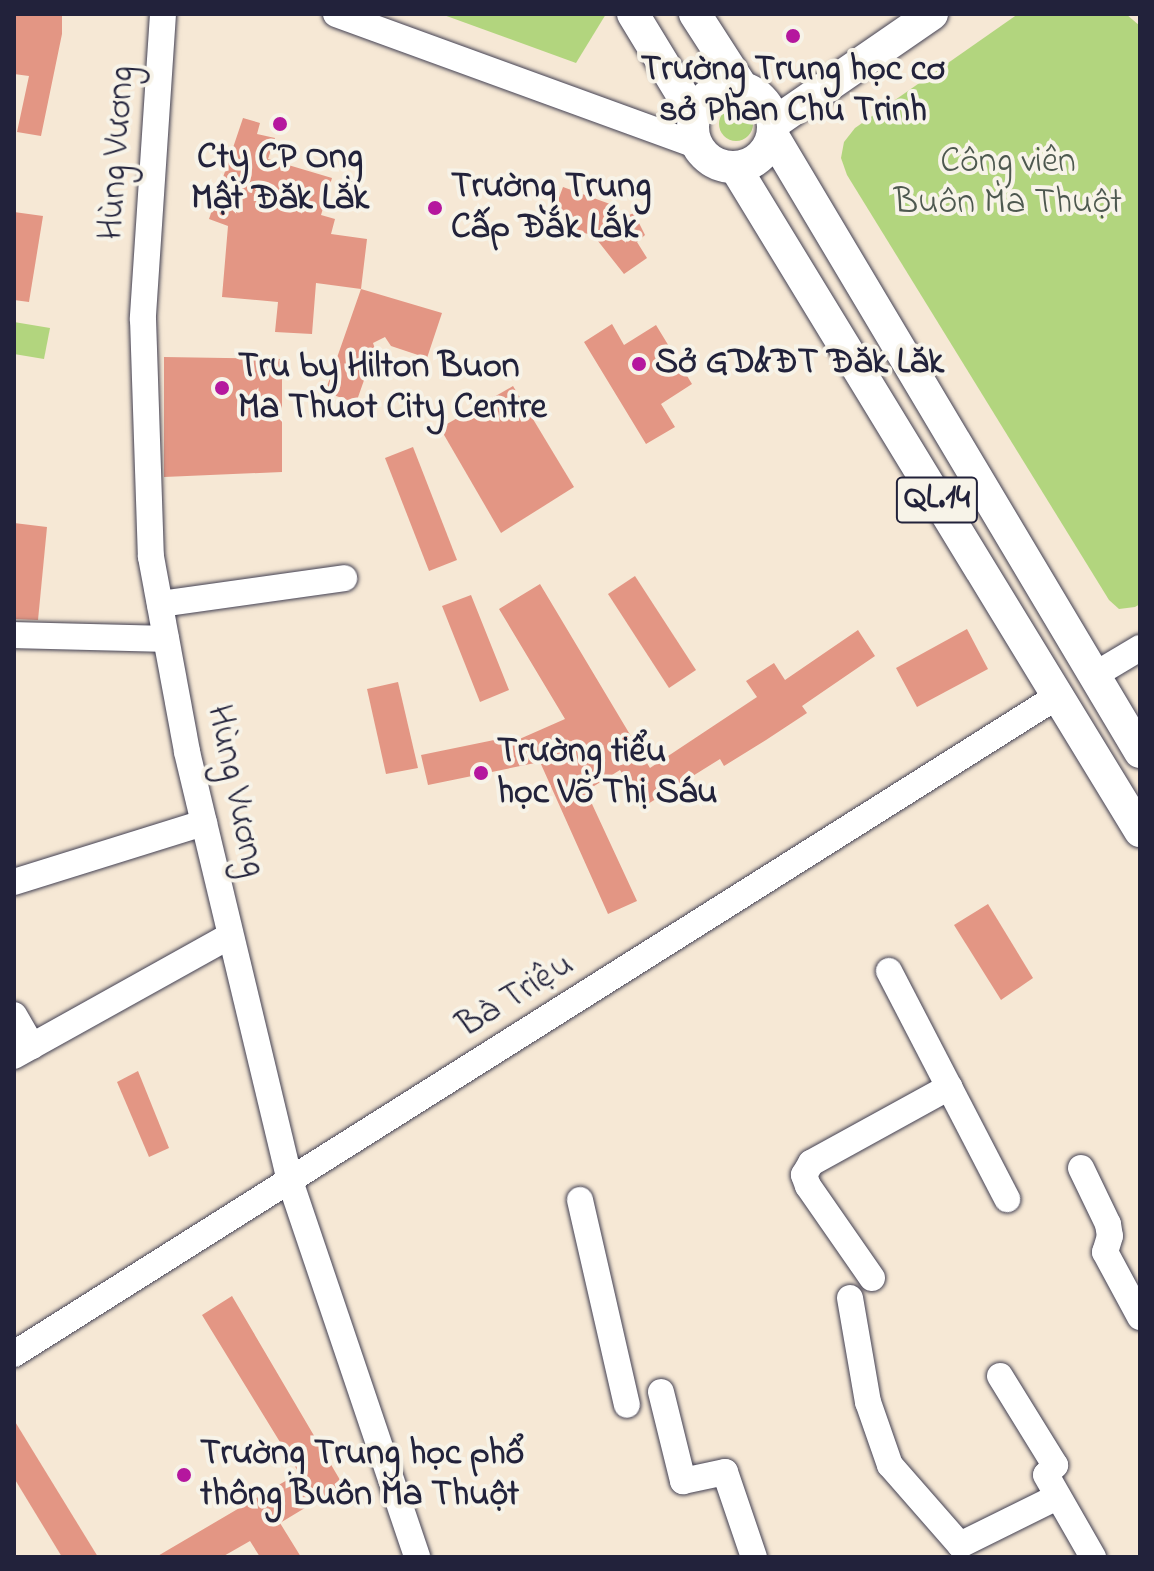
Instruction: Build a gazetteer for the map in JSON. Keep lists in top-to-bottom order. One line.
{"streets":{"main road":["QL.14"],"street":["Hùng Vương","Bà Triệu"]},"crossings":[["Hùng Vương","Bà Triệu"],["QL.14","Bà Triệu"]],"parks":["Công viên Buôn Ma Thuột"],"places":["Trường Trung học cơ sở Phan Chu Trinh","Cty CP Ong Mật Đăk Lăk","Trường Trung Cấp Đắk Lắk","Sở GD&ĐT Đăk Lăk","Tru by Hilton Buon Ma Thuot City Centre","Trường tiểu học Võ Thị Sáu","Trường Trung học phổ thông Buôn Ma Thuột"]}
